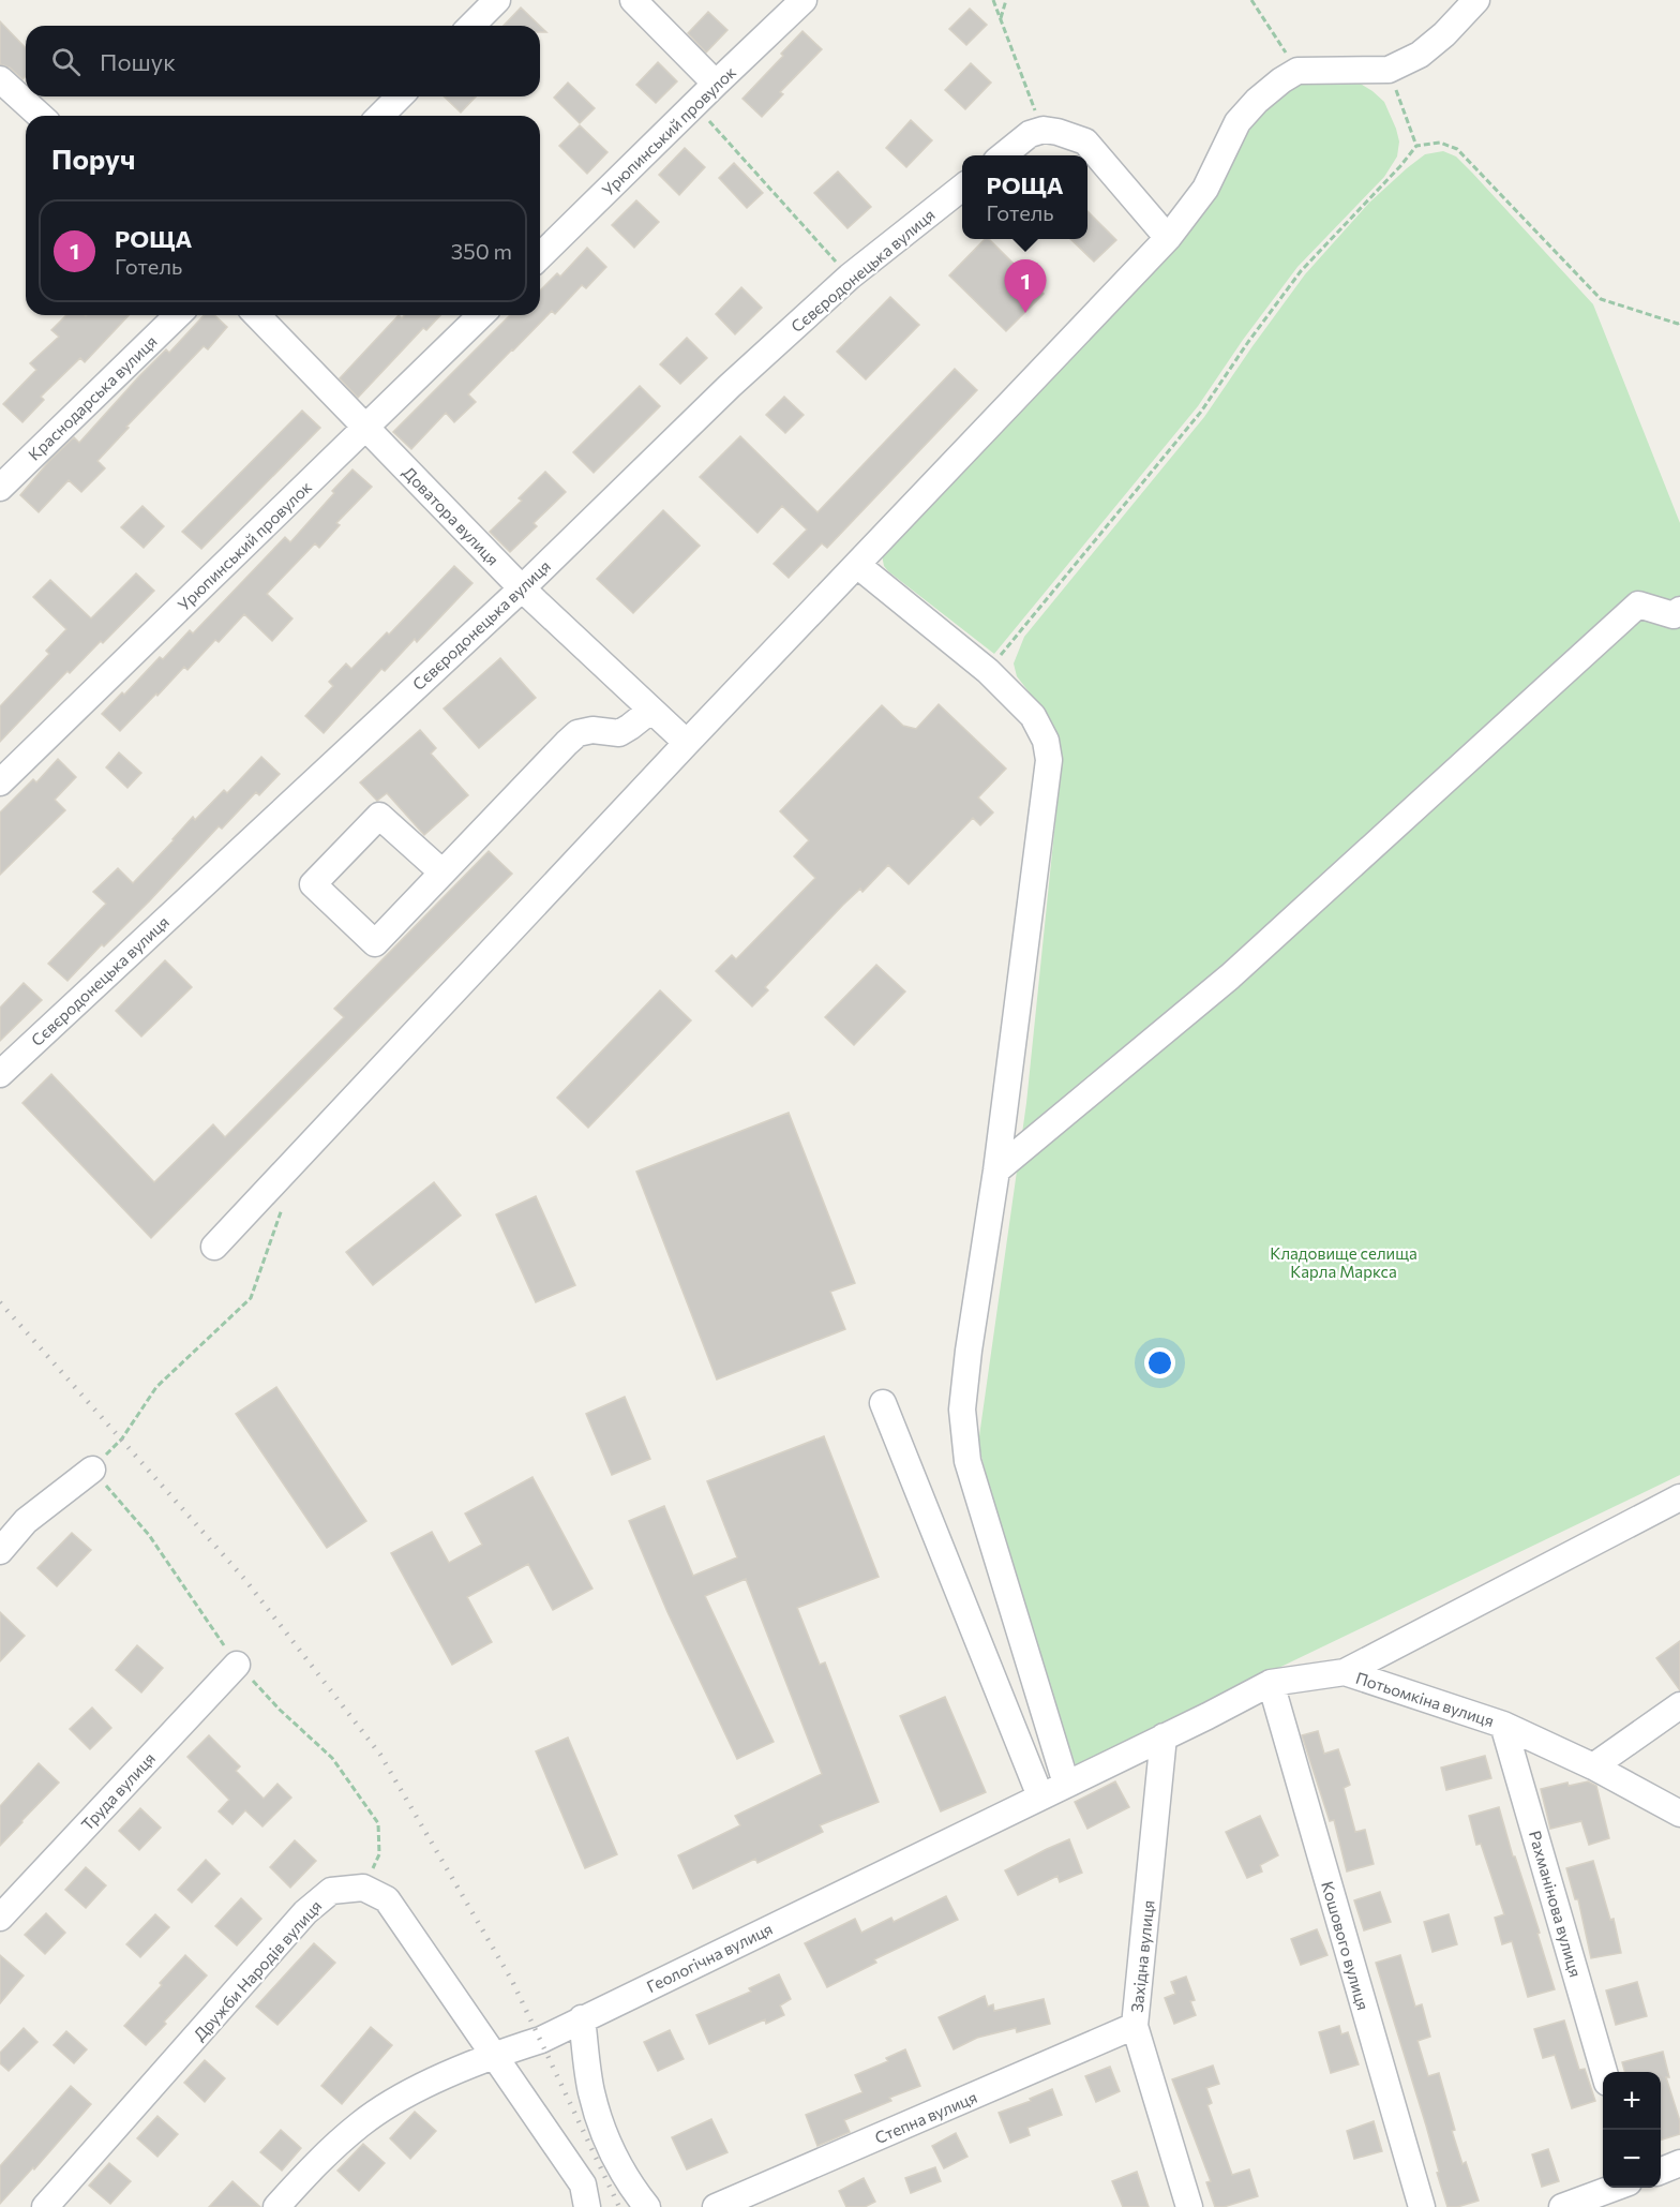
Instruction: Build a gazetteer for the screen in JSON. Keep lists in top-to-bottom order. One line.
{"streets":{"street":["Урюпинський провулок","Сєвєродонецька вулиця","Краснодарська вулиця","Доватора вулиця","Потьомкіна вулиця","Труда вулиця","Рахманінова вулиця","Кошового вулиця","Західна вулиця","Геологічна вулиця","Дружби Народів вулиця","Степна вулиця"]},"crossings":[["Урюпинський провулок","Доватора вулиця"],["Сєвєродонецька вулиця","Доватора вулиця"],["Потьомкіна вулиця","Рахманінова вулиця"],["Потьомкіна вулиця","Кошового вулиця"],["Потьомкіна вулиця","Західна вулиця"],["Потьомкіна вулиця","Геологічна вулиця"],["Західна вулиця","Геологічна вулиця"],["Західна вулиця","Степна вулиця"],["Геологічна вулиця","Дружби Народів вулиця"]],"parks":["Кладовище селища Карла Маркса"],"page":{"search":"Пошук","heading":"Поруч","popup":["РОЩА","Готель"],"list":[{"mark":"1","name":"РОЩА","note":"Готель","value":"350 m"}],"pins":"1","map_buttons":["+","−"]}}
